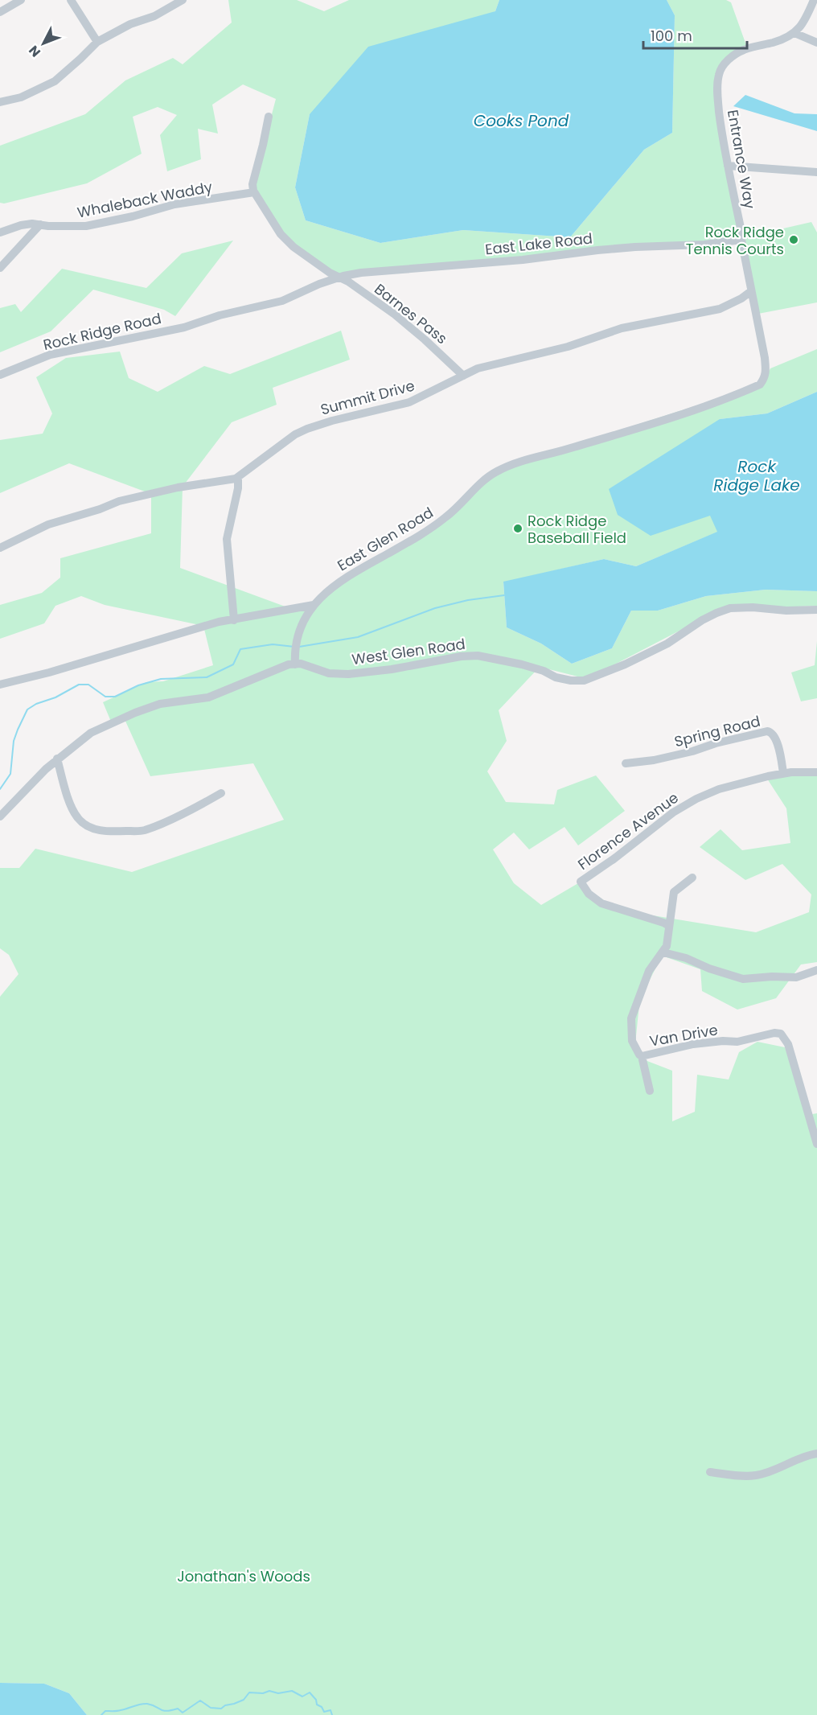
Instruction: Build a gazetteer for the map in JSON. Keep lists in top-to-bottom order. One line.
{"streets":{"street":["Entrance Way","Whaleback Waddy","East Lake Road","Barnes Pass","Rock Ridge Road","Summit Drive","East Glen Road","West Glen Road","Spring Road","Florence Avenue","Van Drive"]},"crossings":[["Entrance Way","East Lake Road"],["Entrance Way","Summit Drive"],["Entrance Way","East Glen Road"],["Whaleback Waddy","Barnes Pass"],["East Lake Road","Barnes Pass"],["East Lake Road","Rock Ridge Road"],["Barnes Pass","Summit Drive"],["East Glen Road","West Glen Road"],["Spring Road","Florence Avenue"],["Florence Avenue","Van Drive"]],"water":["Cooks Pond","Rock Ridge Lake"],"parks":["Jonathan's Woods"],"places":["Rock Ridge Tennis Courts","Rock Ridge Baseball Field"],"scale_bar":"100 m","north":"bottom left"}
